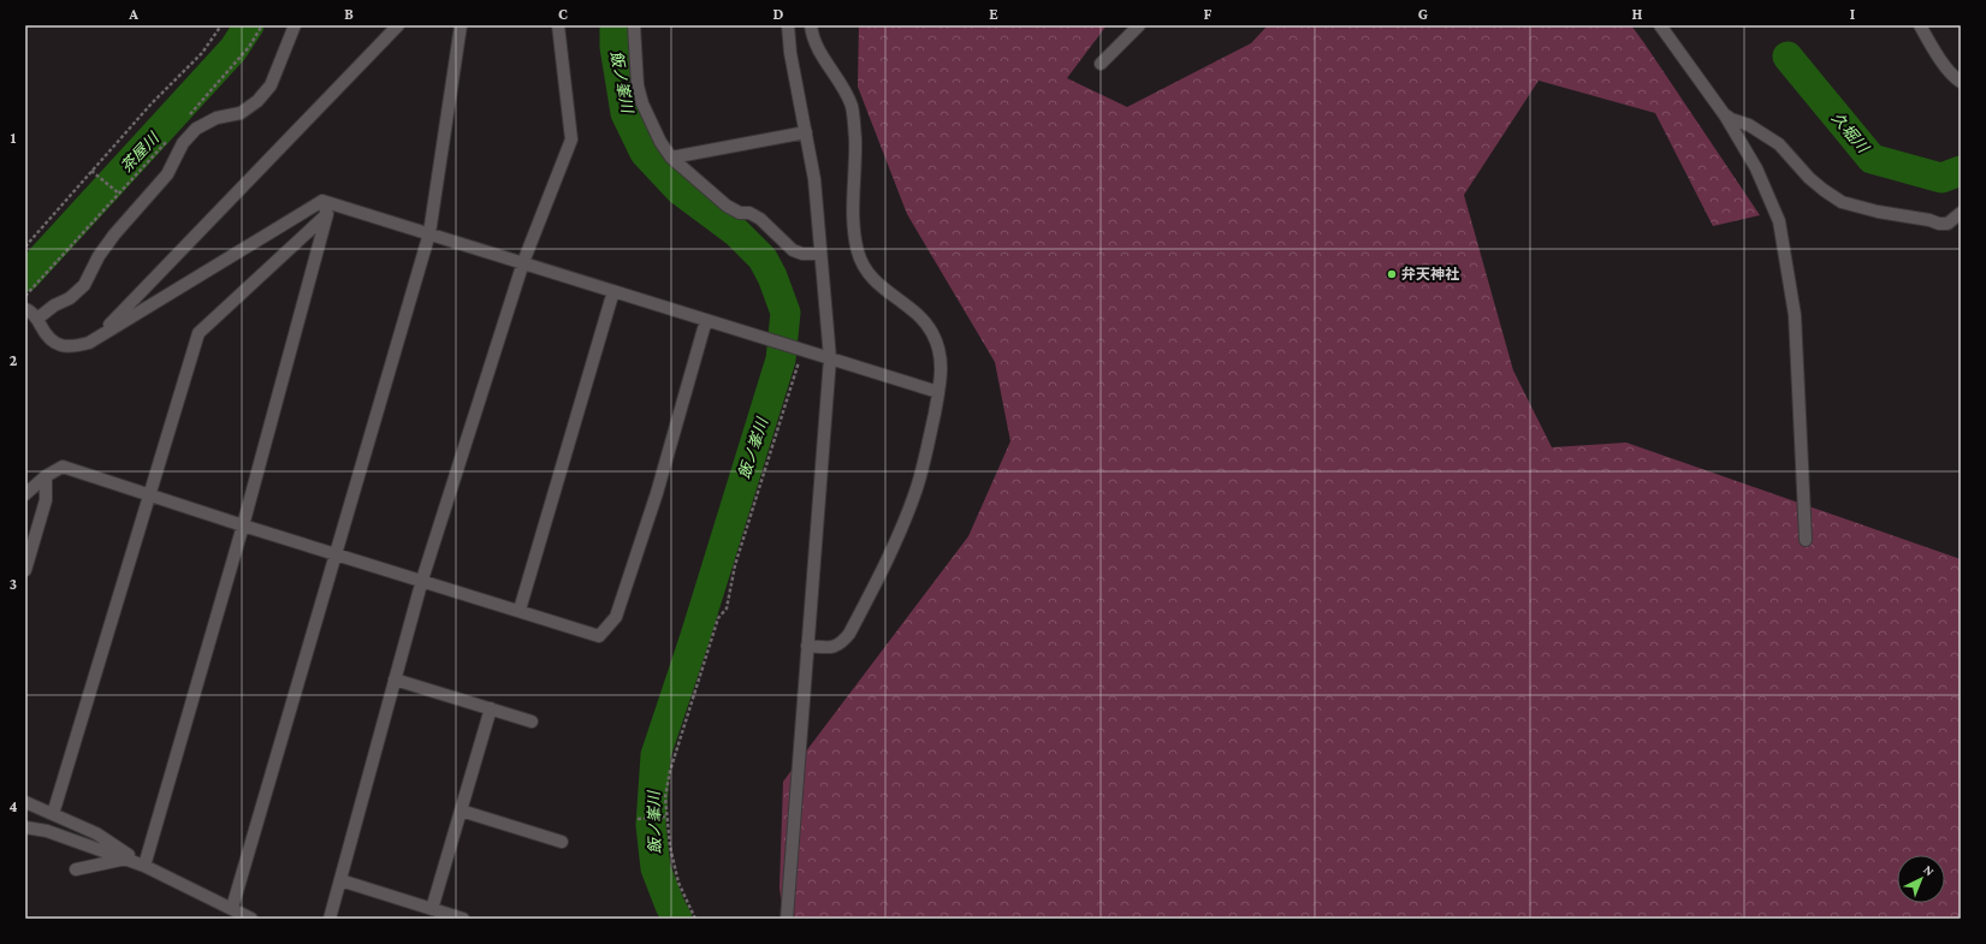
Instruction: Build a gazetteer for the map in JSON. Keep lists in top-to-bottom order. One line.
{"water":["飯ノ峯川","久堀川","茶屋川"],"places":["弁天神社"],"north":"top right","grid":{"columns":["A","B","C","D","E","F","G","H","I"],"rows":["1","2","3","4"]}}
